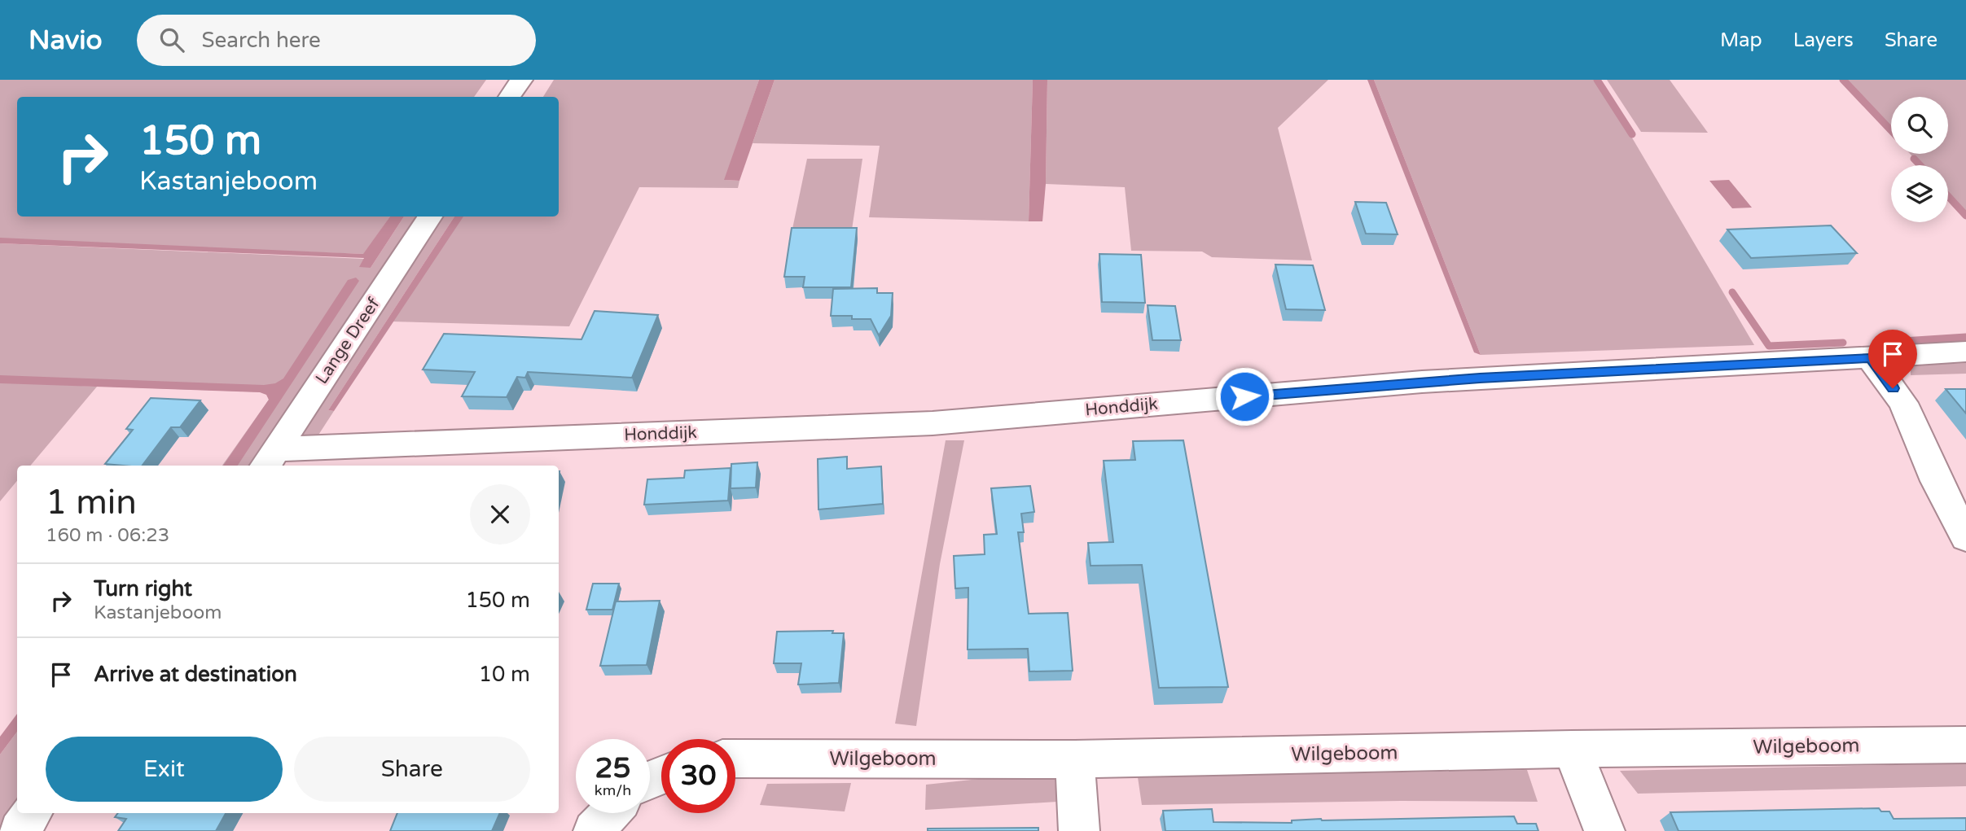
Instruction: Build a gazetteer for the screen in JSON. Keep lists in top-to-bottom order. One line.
{"streets":{"street":["Lange Dreef","Honddijk","Wilgeboom"]},"crossings":[["Lange Dreef","Honddijk"]],"page":{"header":"Navio","search":"Search here","nav":["Map","Layers","Share"],"turn":["150 m","Kastanjeboom"],"heading":["1 min","160 m · 06:23"],"list":[{"name":"Turn right","note":"Kastanjeboom","value":"150 m"},{"name":"Arrive at destination","value":"10 m"}],"buttons":["Exit","Share"],"speed":"25 km/h","limit":"30"}}
